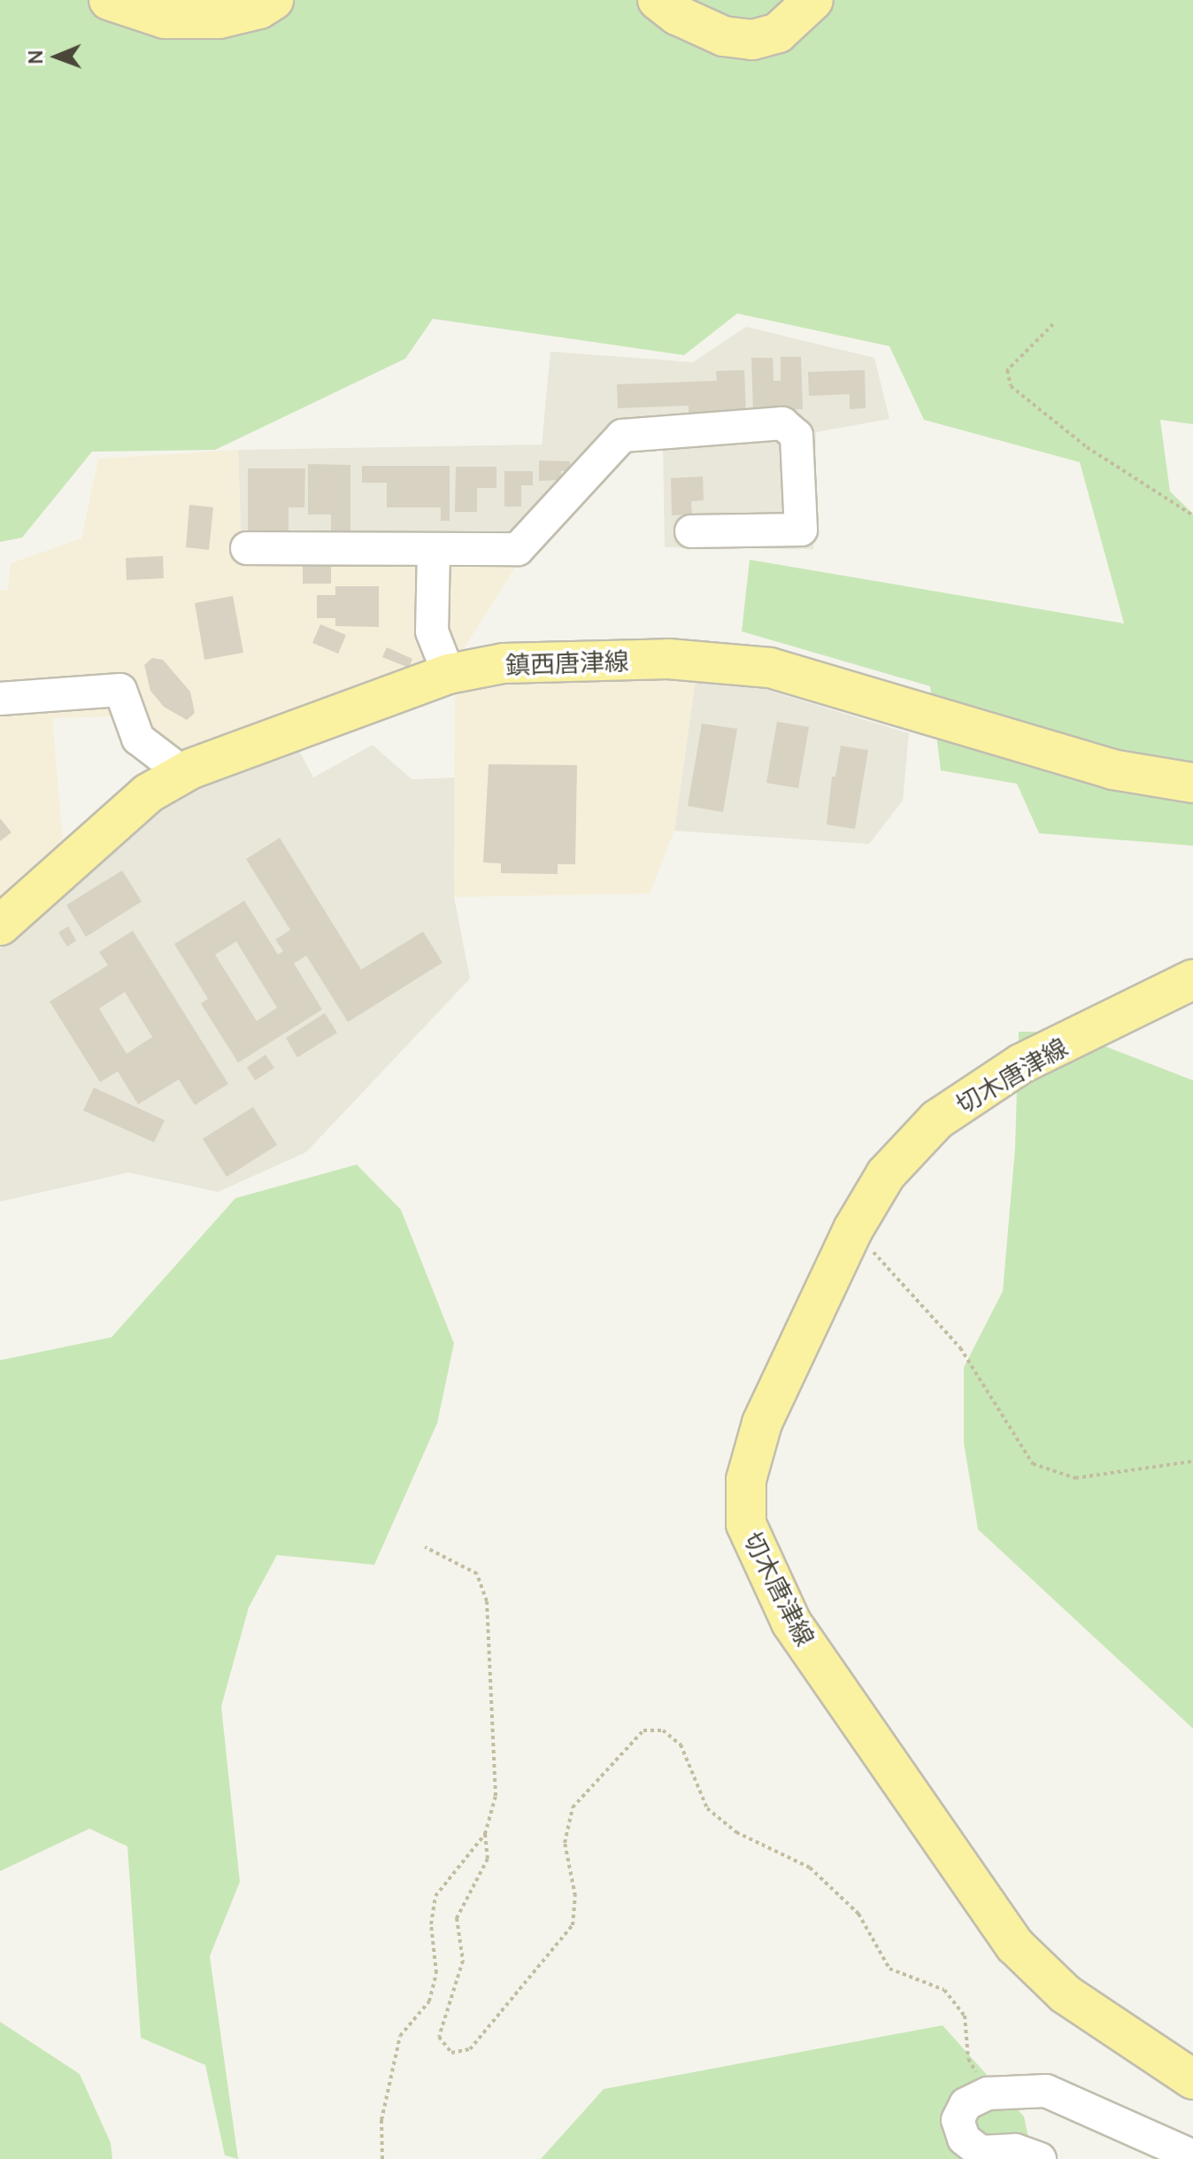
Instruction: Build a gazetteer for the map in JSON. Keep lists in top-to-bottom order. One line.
{"streets":{"main road":["鎮西唐津線","切木唐津線"]},"north":"left"}
